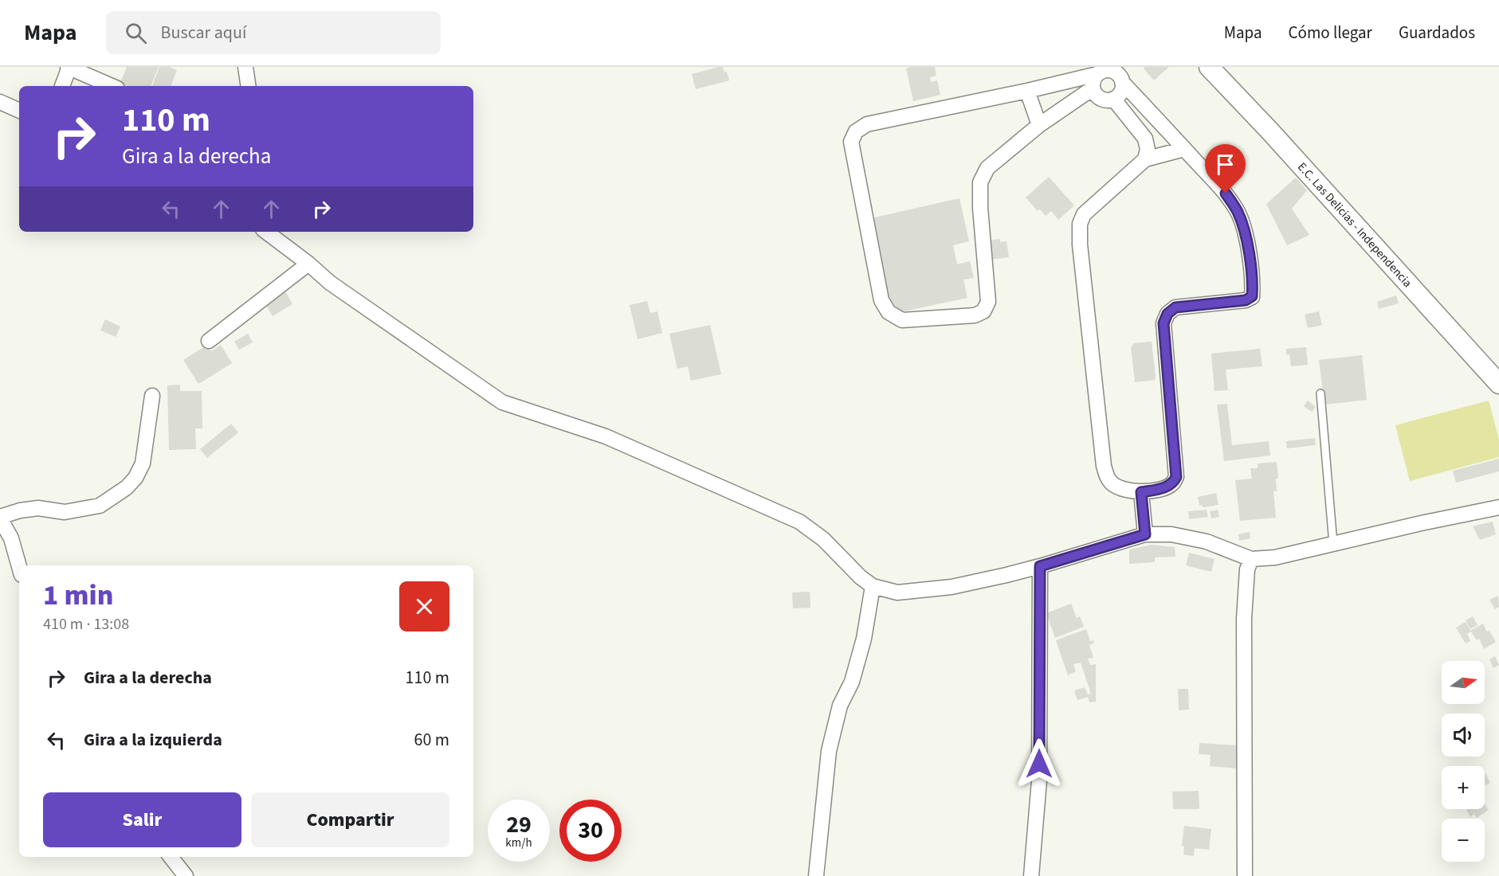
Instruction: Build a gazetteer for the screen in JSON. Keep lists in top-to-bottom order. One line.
{"streets":{"street":["E.C. Las Delicias - Independencia"]},"north":"right","page":{"header":"Mapa","search":"Buscar aquí","nav":["Mapa","Cómo llegar","Guardados"],"turn":["110 m","Gira a la derecha"],"heading":["1 min","410 m · 13:08"],"list":[{"name":"Gira a la derecha","value":"110 m"},{"name":"Gira a la izquierda","value":"60 m"}],"map_buttons":["+","−"],"buttons":["Salir","Compartir"],"speed":"29 km/h","limit":"30"}}
